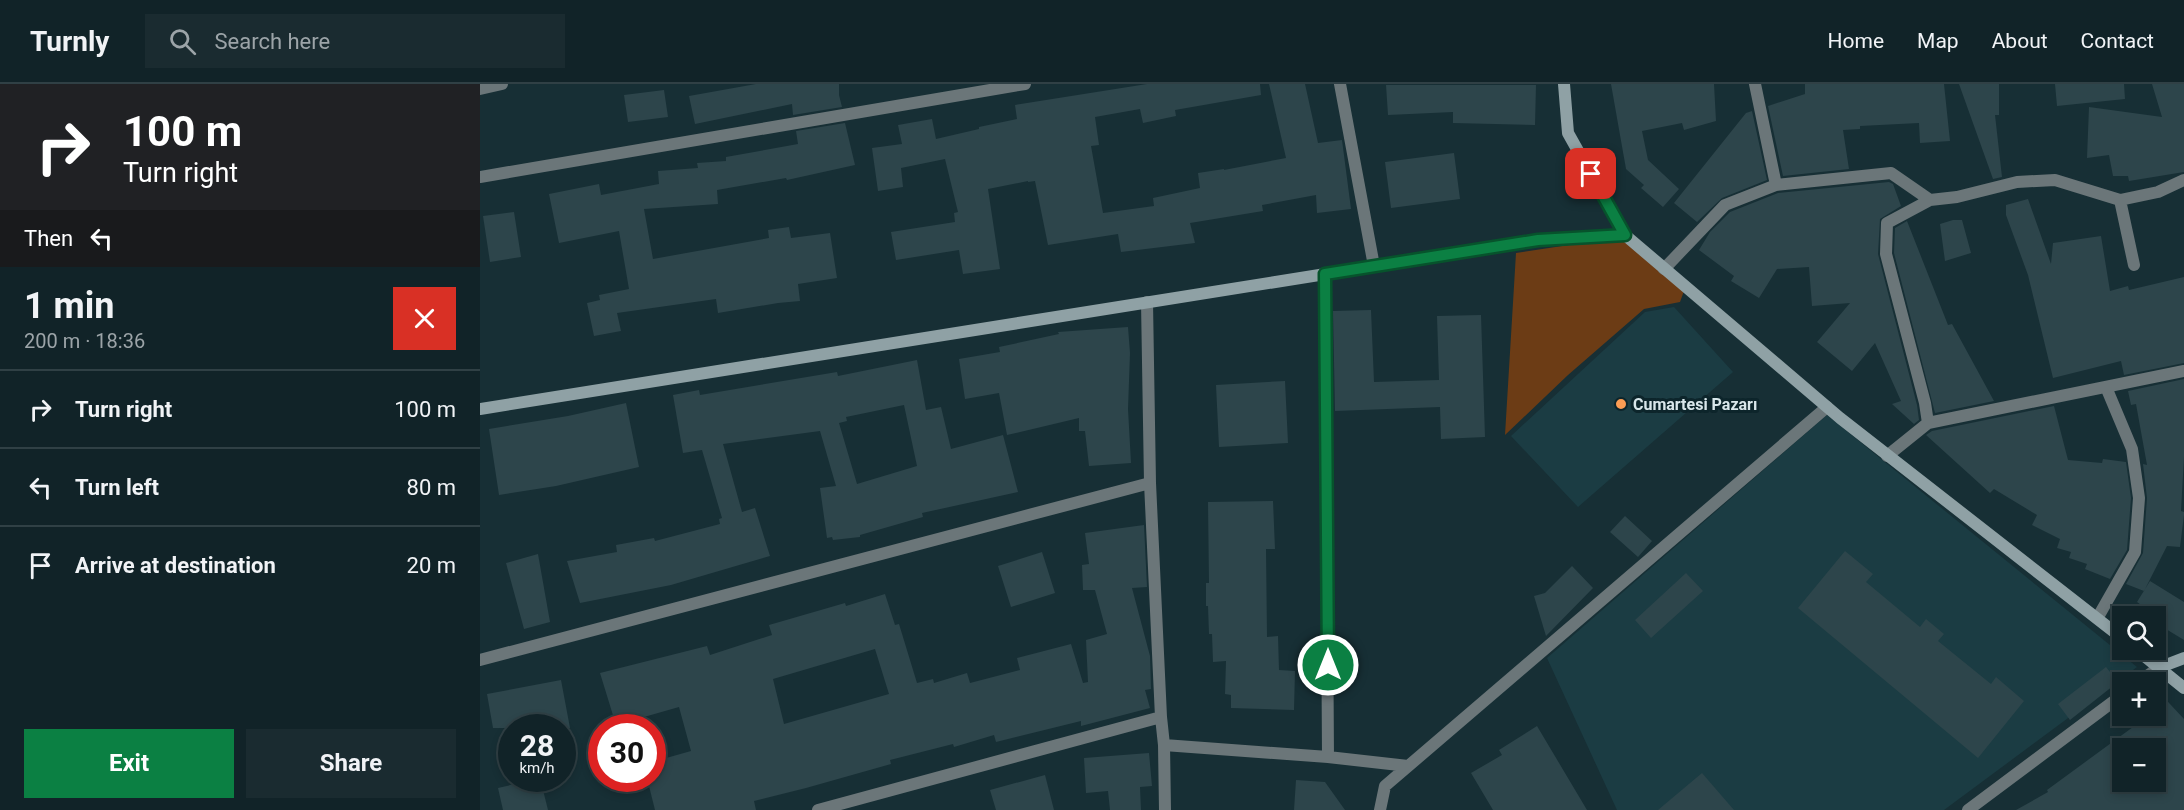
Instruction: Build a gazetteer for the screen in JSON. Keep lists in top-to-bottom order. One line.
{"places":["Cumartesi Pazarı"],"page":{"header":"Turnly","search":"Search here","nav":["Home","Map","About","Contact"],"turn":["100 m","Turn right"],"then":"Then","heading":["1 min","200 m · 18:36"],"list":[{"name":"Turn right","value":"100 m"},{"name":"Turn left","value":"80 m"},{"name":"Arrive at destination","value":"20 m"}],"map_buttons":["+","−"],"speed":"28 km/h","limit":"30","buttons":["Exit","Share"]}}
